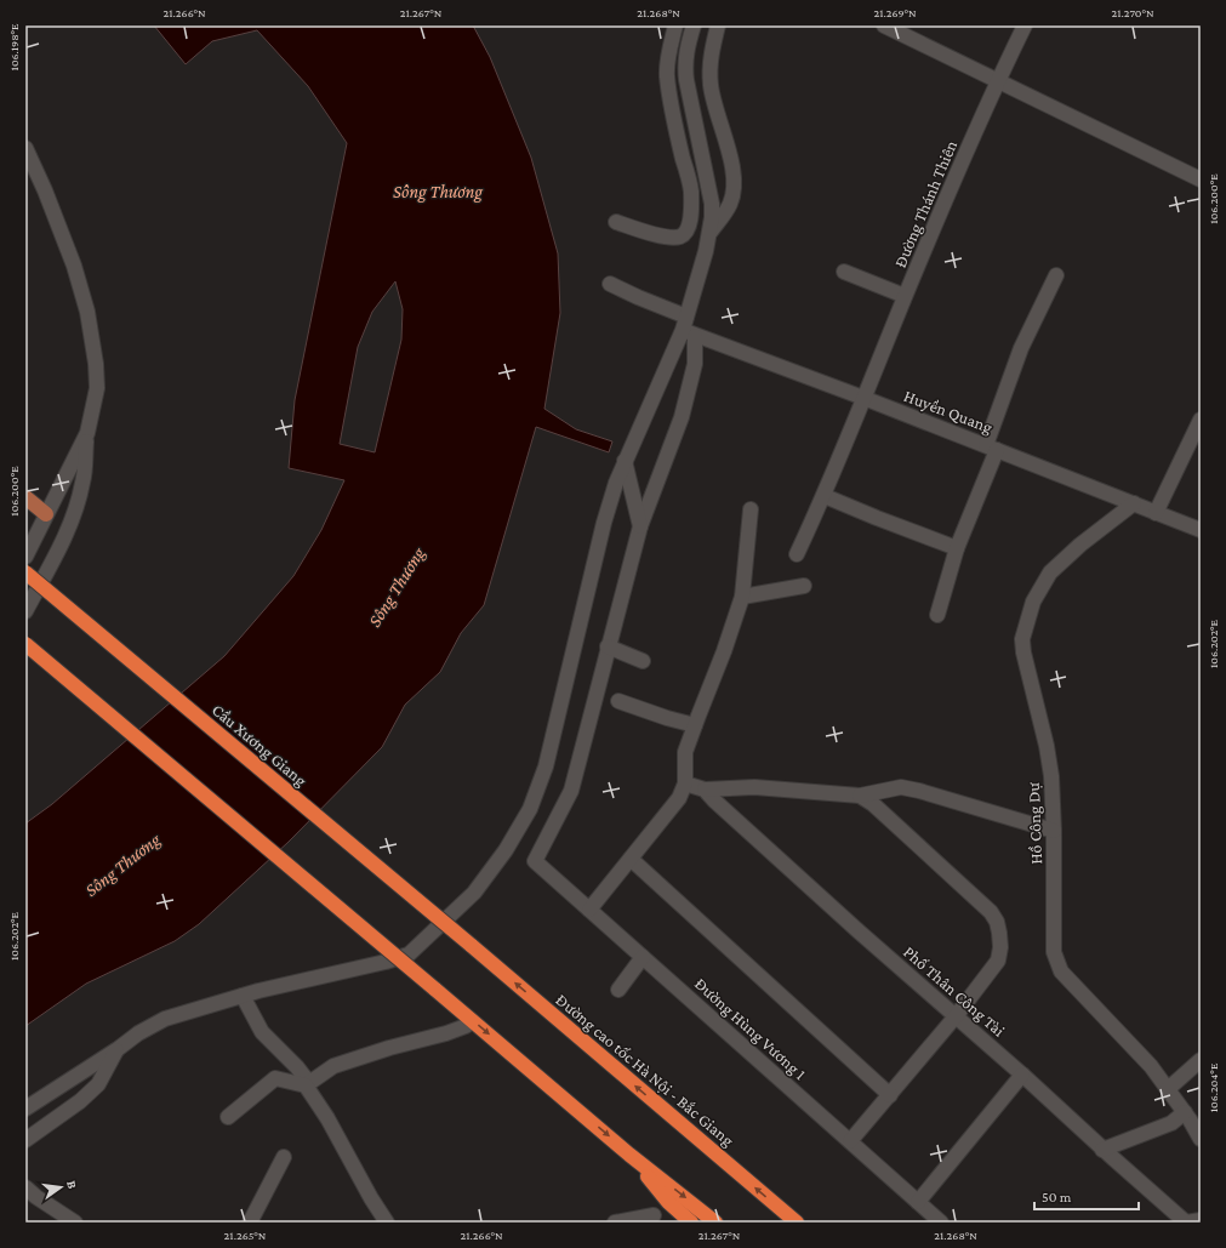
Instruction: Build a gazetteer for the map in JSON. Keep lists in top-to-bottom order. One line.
{"streets":{"highway":["Cầu Xương Giang","Đường cao tốc Hà Nội - Bắc Giang"],"street":["Đường Thánh Thiên","Huyền Quang","Hồ Công Dự","Phố Thân Công Tài","Đường Hùng Vương 1"]},"crossings":[["Đường Thánh Thiên","Huyền Quang"],["Huyền Quang","Hồ Công Dự"],["Cầu Xương Giang","Đường cao tốc Hà Nội - Bắc Giang"]],"water":["Sông Thương"],"scale_bar":"50 m","north":"right","coordinates":["21.266°N","21.267°N","21.268°N","21.269°N","21.270°N","106.198°E","106.200°E","106.202°E","106.204°E","21.265°N"]}
